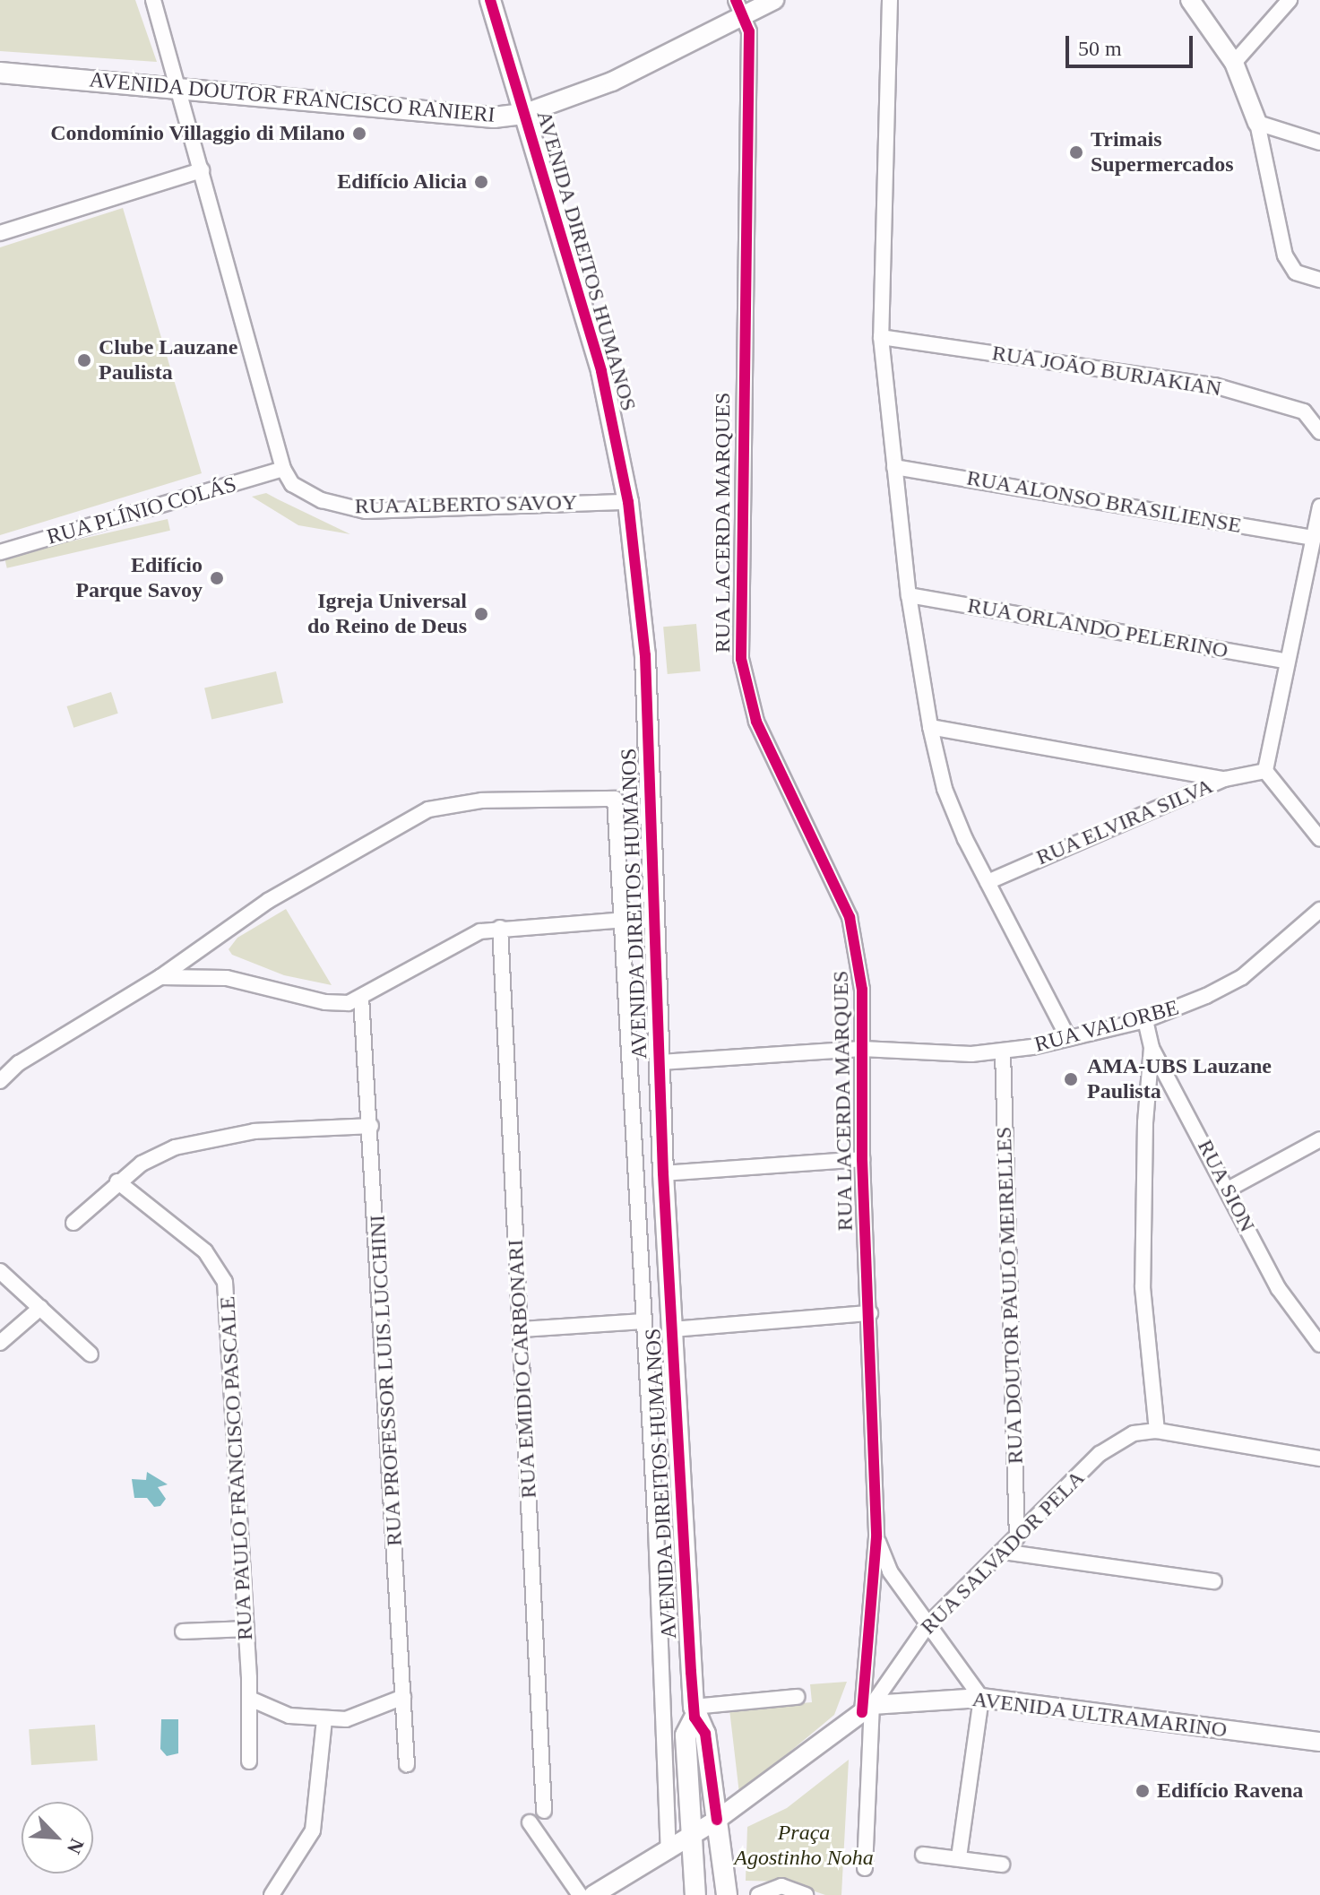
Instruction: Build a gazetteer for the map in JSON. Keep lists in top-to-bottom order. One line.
{"streets":{"main road":["AVENIDA DOUTOR FRANCISCO RANIERI","AVENIDA DIREITOS HUMANOS"],"street":["RUA JOÃO BURJAKIAN","RUA ALONSO BRASILIENSE","RUA ALBERTO SAVOY","RUA PLÍNIO COLÁS","RUA LACERDA MARQUES","RUA ORLANDO PELERINO","RUA ELVIRA SILVA","RUA VALORBE","RUA SION","RUA DOUTOR PAULO MEIRELLES","RUA EMIDIO CARBONARI","RUA PROFESSOR LUIS LUCCHINI","RUA PAULO FRANCISCO PASCALE","RUA SALVADOR PELA","AVENIDA ULTRAMARINO"]},"crossings":[["AVENIDA DOUTOR FRANCISCO RANIERI","AVENIDA DIREITOS HUMANOS"],["AVENIDA DOUTOR FRANCISCO RANIERI","RUA ALBERTO SAVOY"],["AVENIDA DOUTOR FRANCISCO RANIERI","RUA LACERDA MARQUES"],["AVENIDA DIREITOS HUMANOS","RUA ALBERTO SAVOY"],["AVENIDA DIREITOS HUMANOS","RUA VALORBE"],["RUA ALBERTO SAVOY","RUA PLÍNIO COLÁS"],["RUA LACERDA MARQUES","RUA VALORBE"],["RUA LACERDA MARQUES","RUA SALVADOR PELA"],["RUA LACERDA MARQUES","AVENIDA ULTRAMARINO"],["RUA VALORBE","RUA SION"],["RUA VALORBE","RUA DOUTOR PAULO MEIRELLES"],["RUA DOUTOR PAULO MEIRELLES","RUA SALVADOR PELA"],["RUA SALVADOR PELA","AVENIDA ULTRAMARINO"]],"parks":["Praça Agostinho Noha"],"places":["Condomínio Villaggio di Milano","Trimais Supermercados","Edifício Alicia","Clube Lauzane Paulista","Edifício Parque Savoy","Igreja Universal do Reino de Deus","AMA-UBS Lauzane Paulista","Edifício Ravena"],"scale_bar":"50 m","north":"bottom right"}
